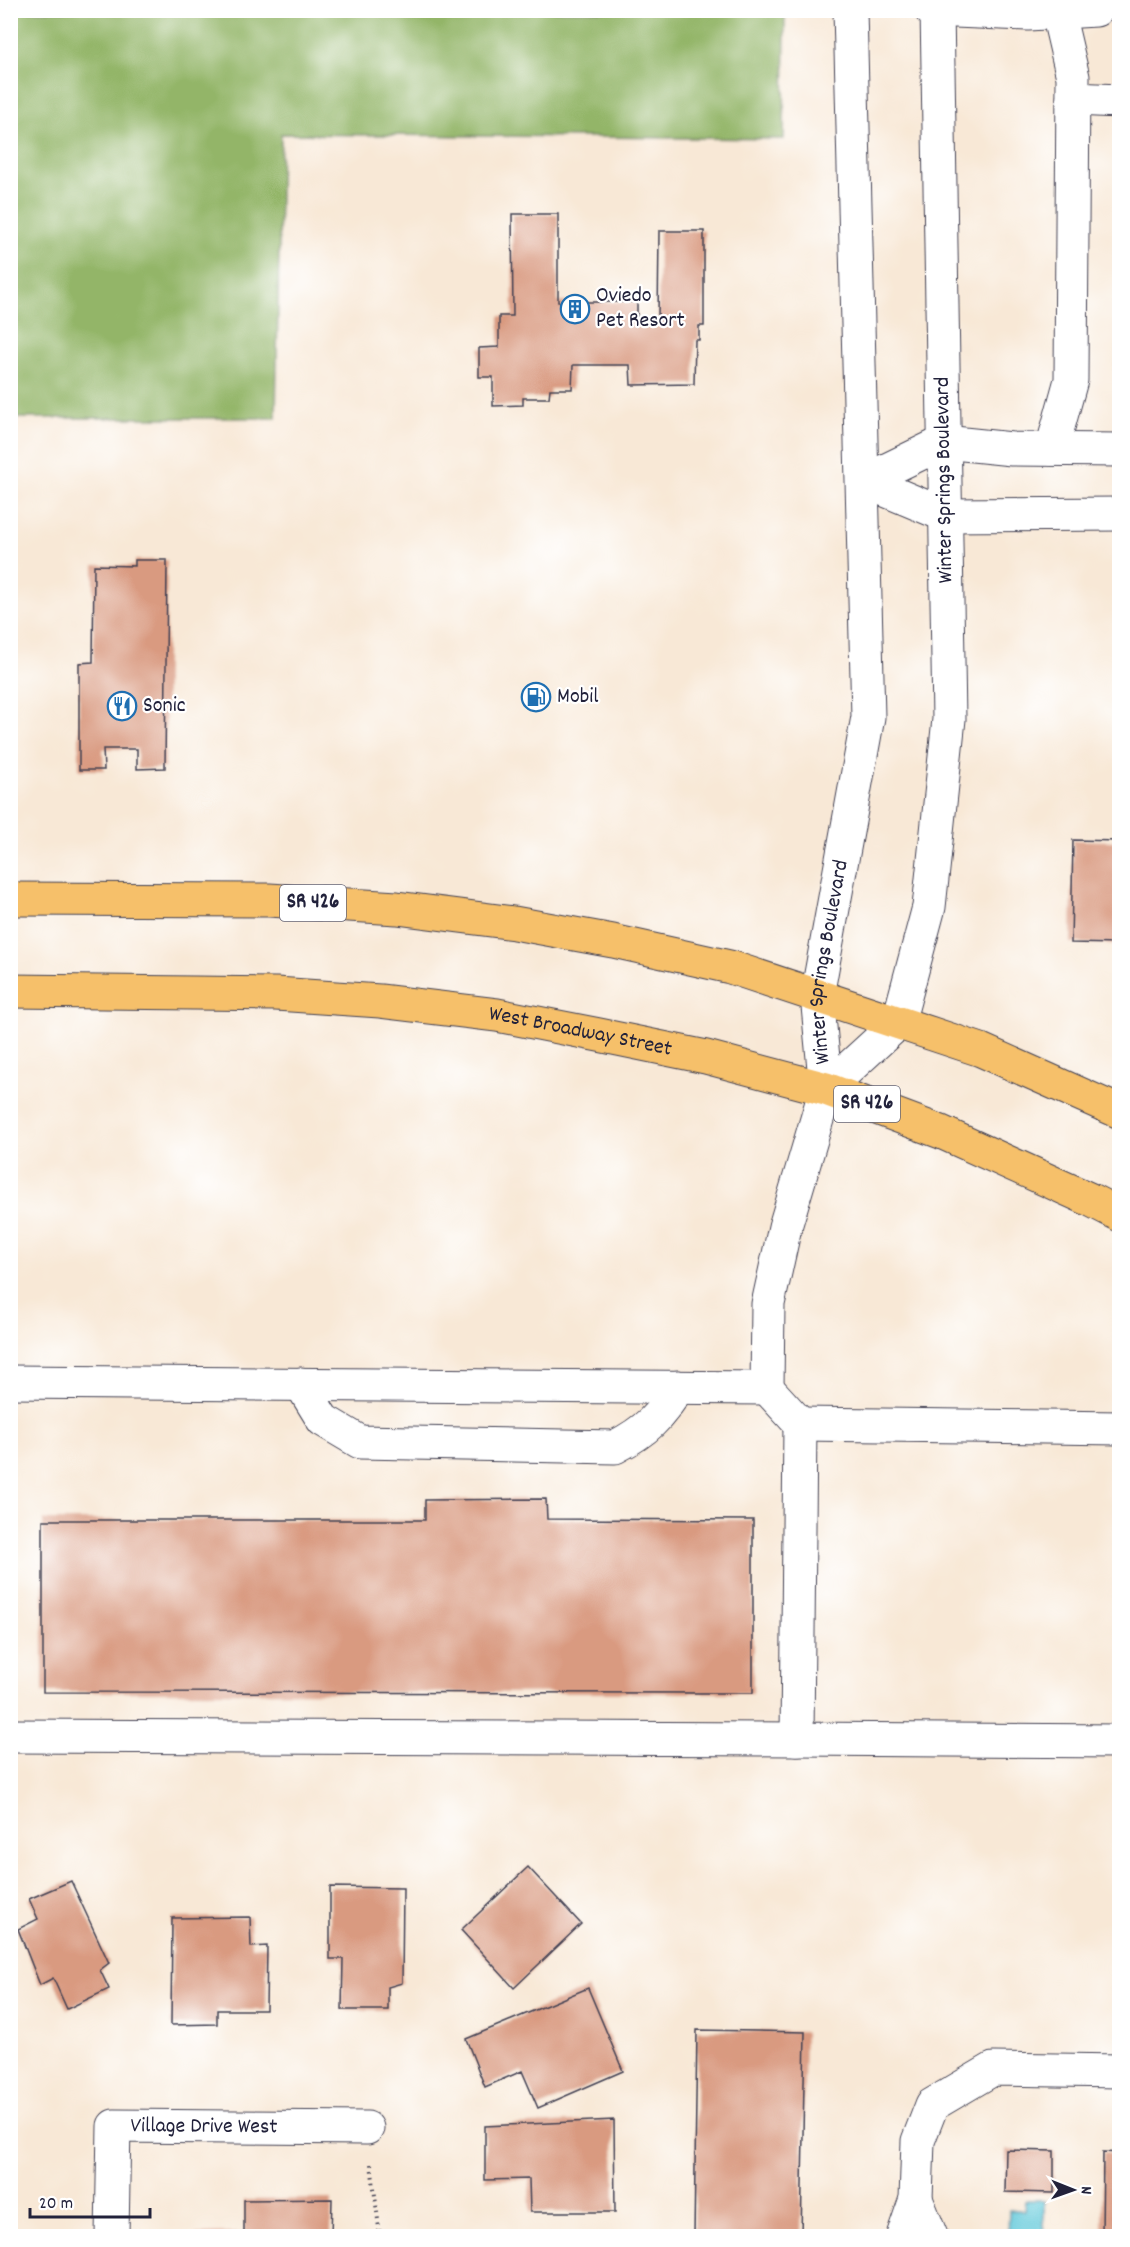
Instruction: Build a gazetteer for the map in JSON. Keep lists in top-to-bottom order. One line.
{"streets":{"main road":["SR 426","West Broadway Street"],"street":["Winter Springs Boulevard","Village Drive West"]},"crossings":[["Winter Springs Boulevard","SR 426"],["Winter Springs Boulevard","West Broadway Street"]],"places":{"building":["Oviedo Pet Resort"],"fuel station":["Mobil"],"restaurant":["Sonic"]},"scale_bar":"20 m","north":"right"}
